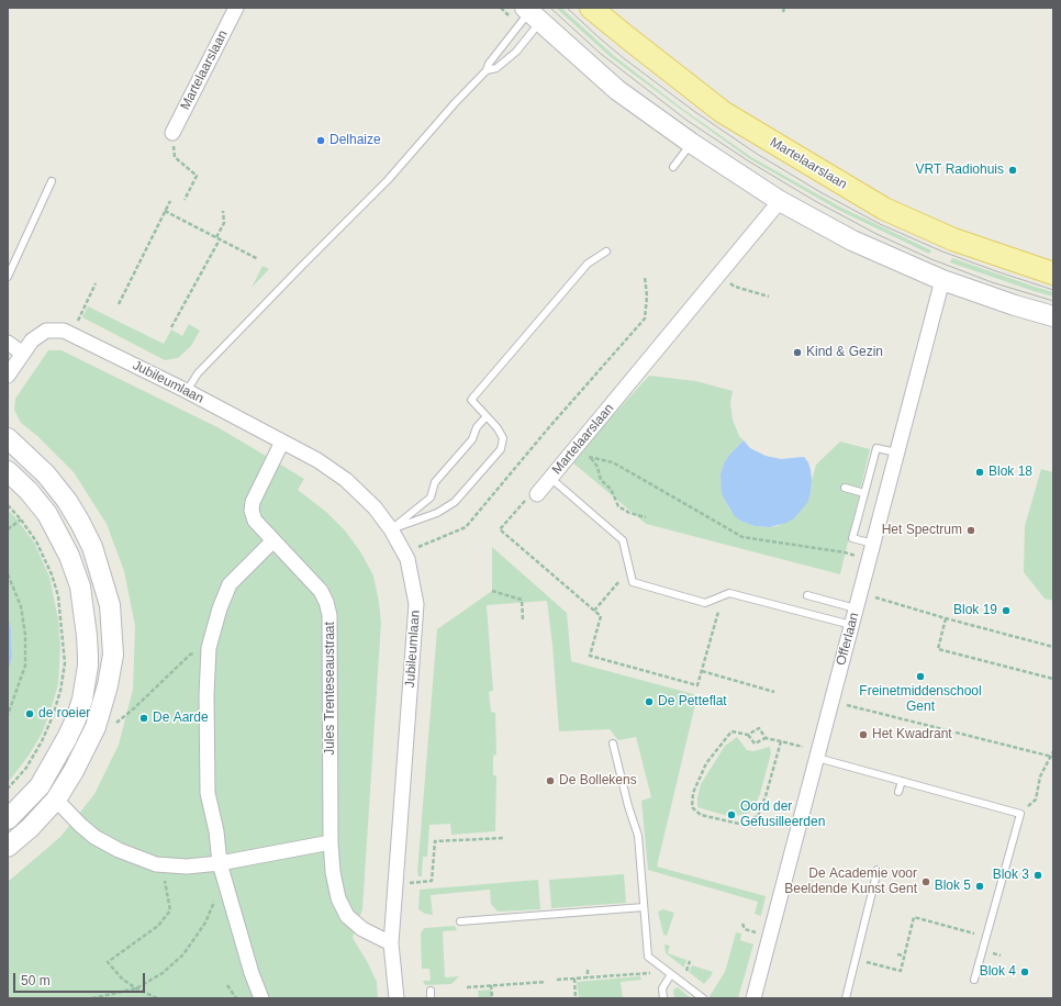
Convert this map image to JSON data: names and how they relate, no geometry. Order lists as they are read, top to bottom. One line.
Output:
{"streets":{"main road":["Martelaarslaan"],"street":["Jubileumlaan","Offerlaan","Jules Trenteseaustraat"]},"crossings":[["Jubileumlaan","Jules Trenteseaustraat"]],"places":["Delhaize","VRT Radiohuis","Kind & Gezin","Blok 18","Het Spectrum","Blok 19","Freinetmiddenschool Gent","De Petteflat","de roeier","De Aarde","Het Kwadrant","De Bollekens","Oord der Gefusilleerden","Blok 3","De Academie voor Beeldende Kunst Gent","Blok 5","Blok 4"],"scale_bar":"50 m"}
